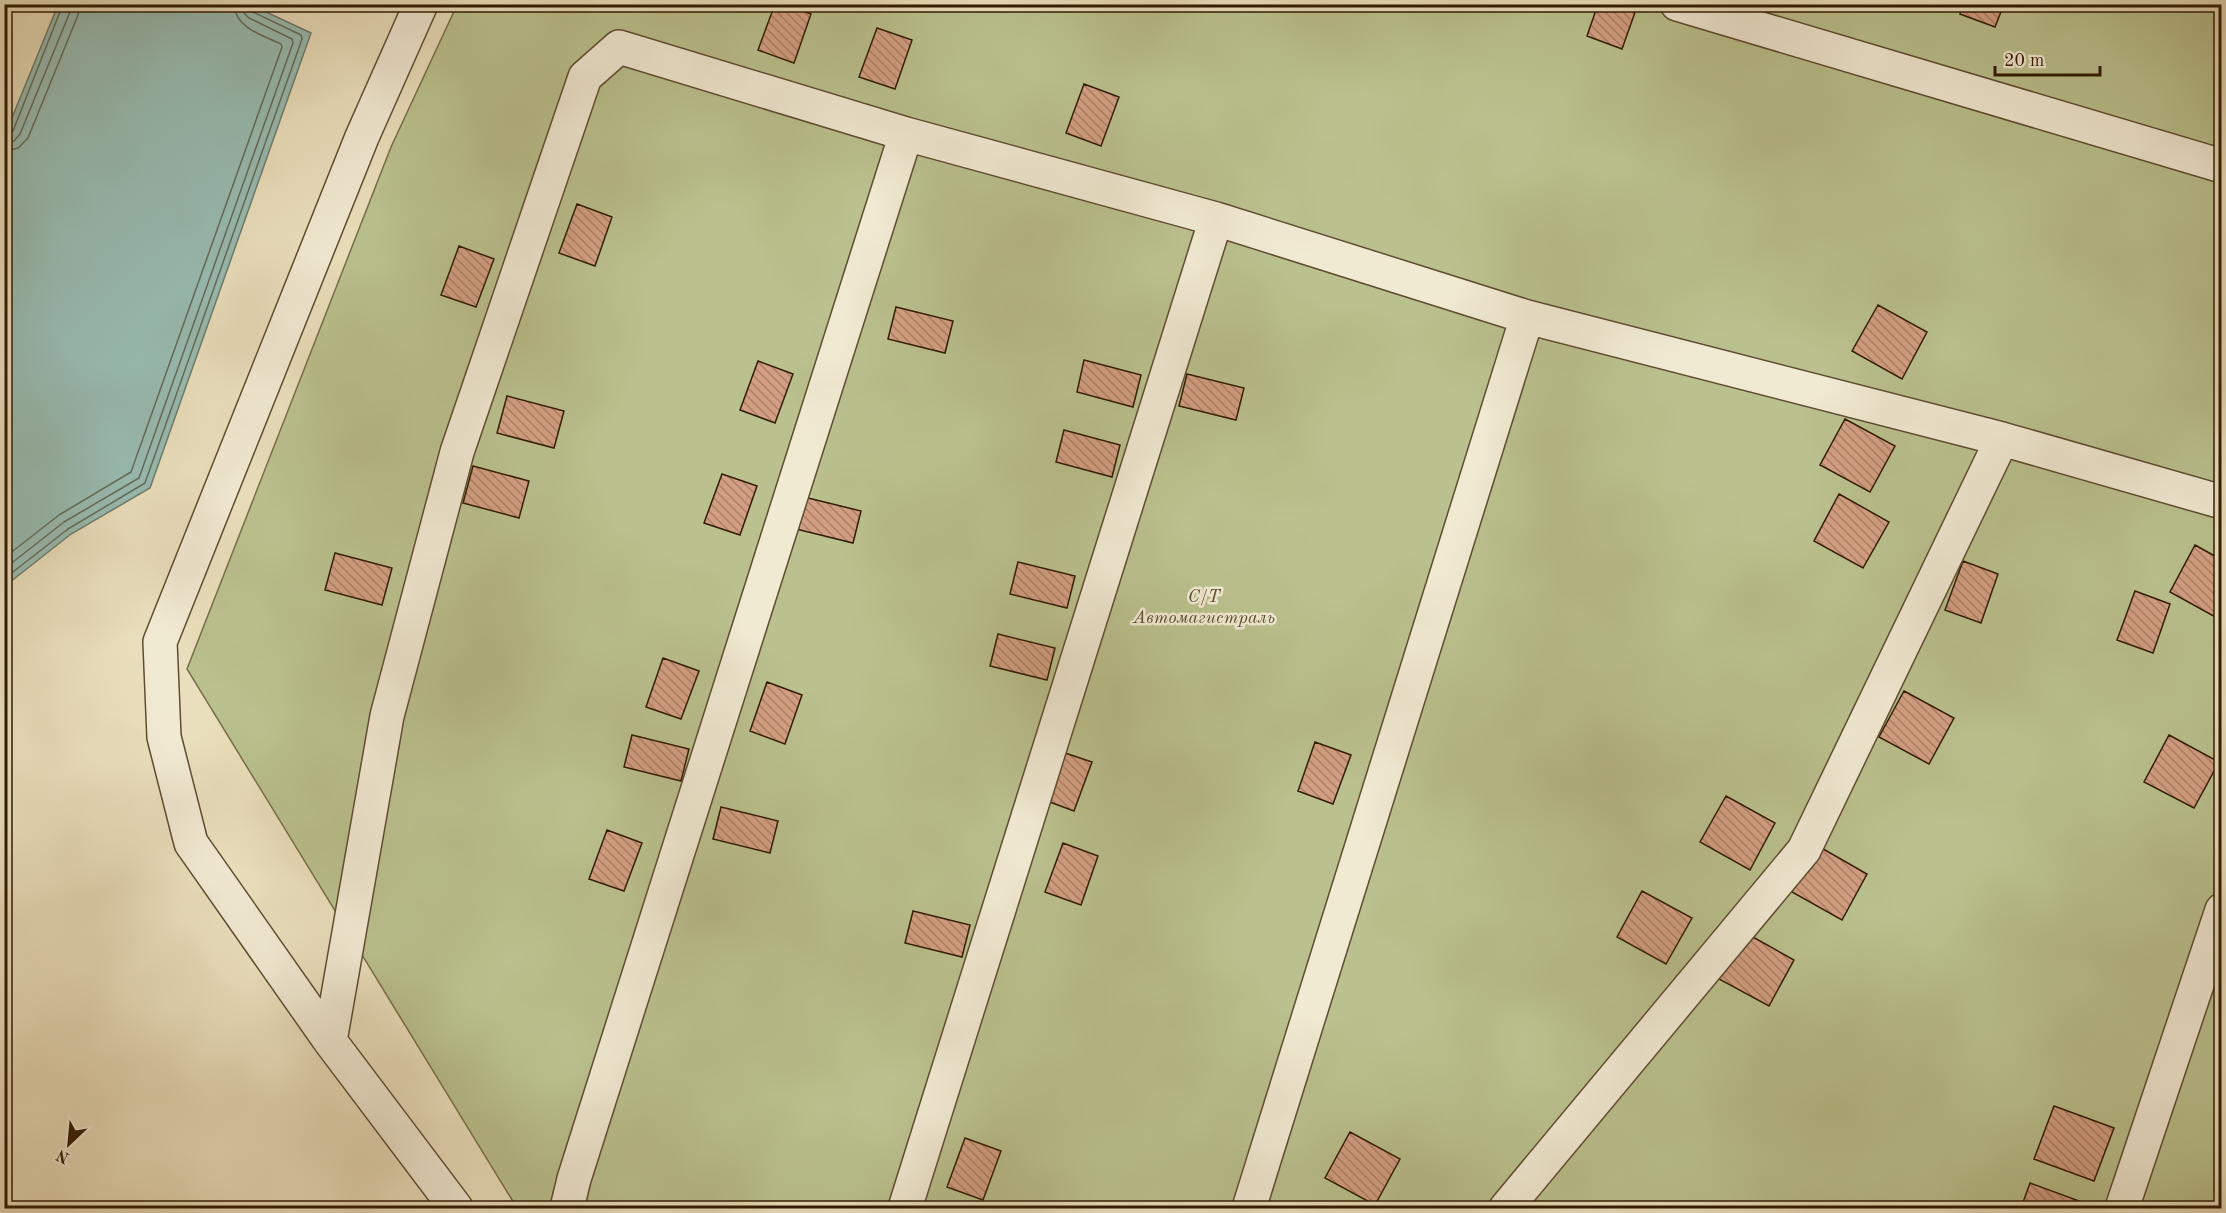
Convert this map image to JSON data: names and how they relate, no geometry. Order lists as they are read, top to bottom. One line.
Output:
{"parks":["С/Т Автомагистраль"],"scale_bar":"20 m","north":"bottom left"}
